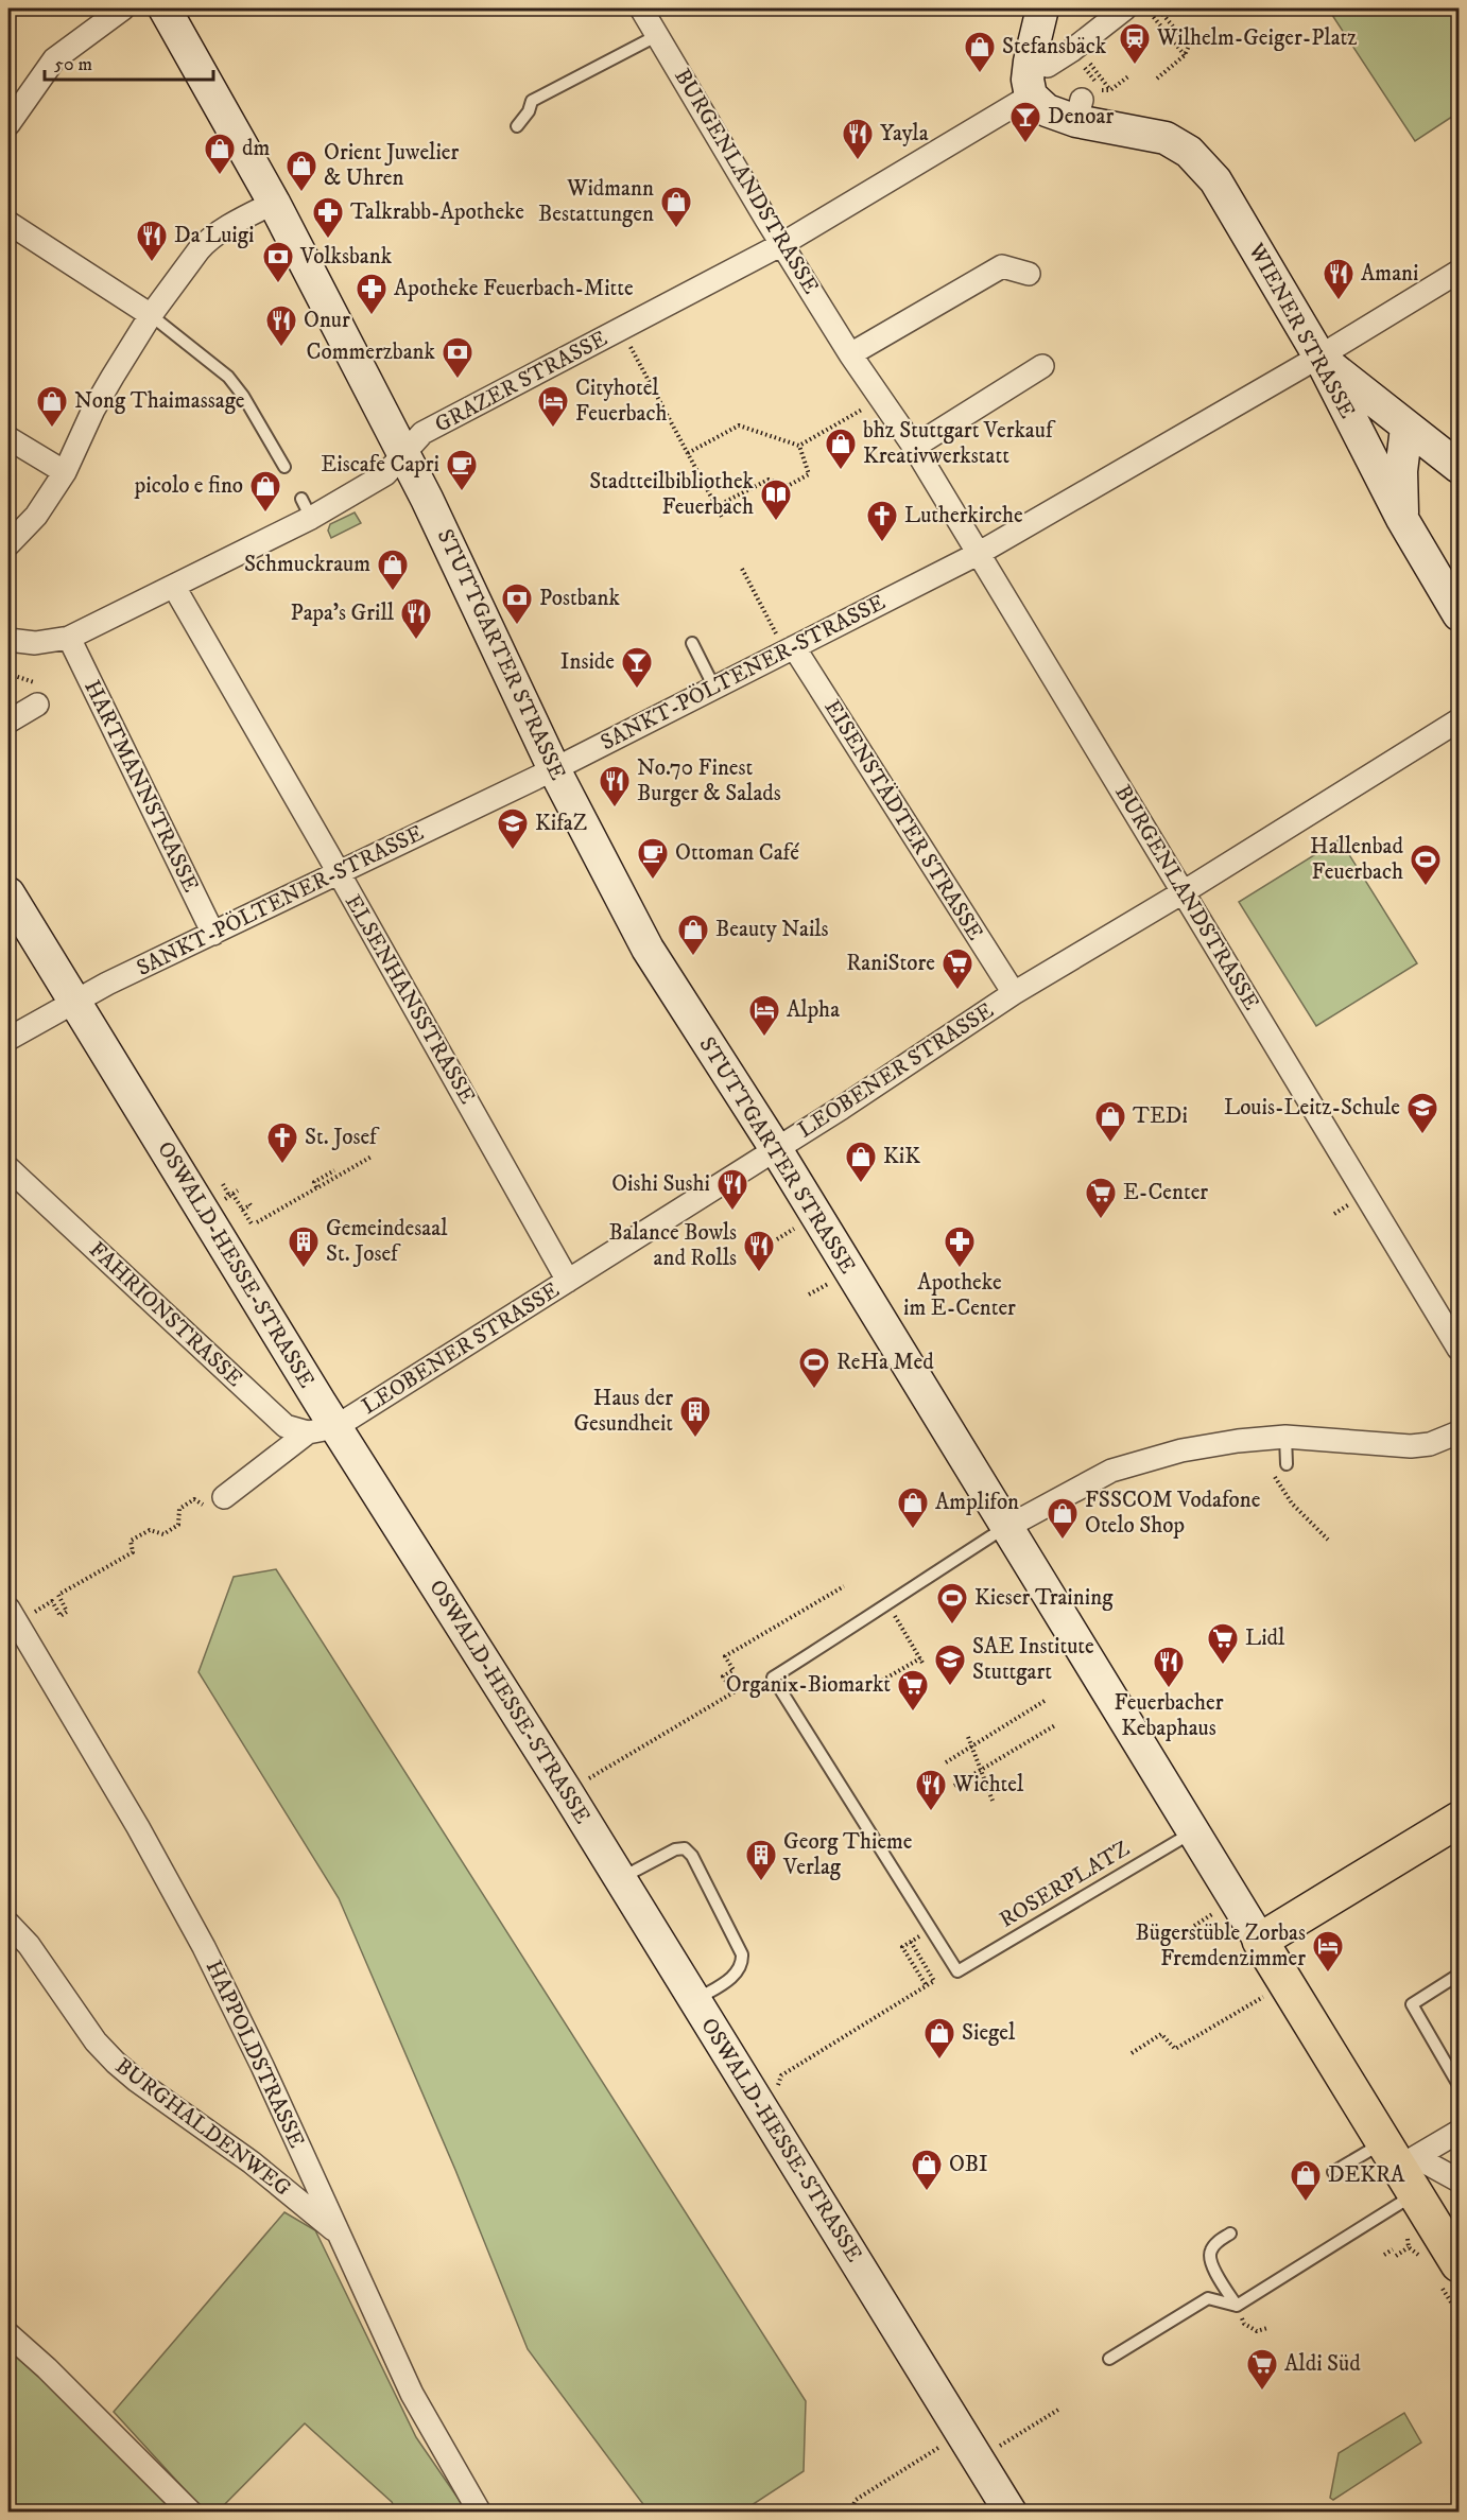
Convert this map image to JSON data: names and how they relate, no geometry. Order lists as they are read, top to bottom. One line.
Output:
{"streets":{"main road":["STUTTGARTER STRASSE"],"street":["BURGENLANDSTRASSE","WIENER STRASSE","GRAZER STRASSE","SANKT-PÖLTENER-STRASSE","HARTMANNSTRASSE","EISENSTÄDTER STRASSE","ELSENHANSSTRASSE","LEOBENER STRASSE","OSWALD-HESSE-STRASSE","FAHRIONSTRASSE","HAPPOLDSTRASSE","BURGHALDENWEG"],"lane":["ROSERPLATZ"]},"crossings":[["BURGENLANDSTRASSE","GRAZER STRASSE"],["BURGENLANDSTRASSE","SANKT-PÖLTENER-STRASSE"],["BURGENLANDSTRASSE","LEOBENER STRASSE"],["WIENER STRASSE","GRAZER STRASSE"],["WIENER STRASSE","SANKT-PÖLTENER-STRASSE"],["GRAZER STRASSE","STUTTGARTER STRASSE"],["GRAZER STRASSE","HARTMANNSTRASSE"],["GRAZER STRASSE","ELSENHANSSTRASSE"],["STUTTGARTER STRASSE","SANKT-PÖLTENER-STRASSE"],["STUTTGARTER STRASSE","LEOBENER STRASSE"],["STUTTGARTER STRASSE","ROSERPLATZ"],["SANKT-PÖLTENER-STRASSE","HARTMANNSTRASSE"],["SANKT-PÖLTENER-STRASSE","EISENSTÄDTER STRASSE"],["SANKT-PÖLTENER-STRASSE","ELSENHANSSTRASSE"],["SANKT-PÖLTENER-STRASSE","OSWALD-HESSE-STRASSE"],["EISENSTÄDTER STRASSE","LEOBENER STRASSE"],["ELSENHANSSTRASSE","LEOBENER STRASSE"],["LEOBENER STRASSE","OSWALD-HESSE-STRASSE"],["LEOBENER STRASSE","FAHRIONSTRASSE"],["OSWALD-HESSE-STRASSE","FAHRIONSTRASSE"],["HAPPOLDSTRASSE","BURGHALDENWEG"]],"places":{"station":["Wilhelm-Geiger-Platz"],"shop":["Stefansbäck","dm","Orient Juwelier & Uhren","Widmann Bestattungen","Nong Thaimassage","bhz Stuttgart Verkauf Kreativwerkstatt","picolo e fino","Schmuckraum","Beauty Nails","TEDi","KiK","Amplifon","FSSCOM Vodafone Otelo Shop","Siegel","OBI","DEKRA"],"bar":["Denoar","Inside"],"restaurant":["Yayla","Da Luigi","Amani","Onur","Papa's Grill","No.70 Finest Burger & Salads","Oishi Sushi","Balance Bowls and Rolls","Feuerbacher Kebaphaus","Wichtel"],"pharmacy":["Talkrabb-Apotheke","Apotheke Feuerbach-Mitte","Apotheke im E-Center"],"bank":["Volksbank","Commerzbank","Postbank"],"hotel":["Cityhotel Feuerbach","Alpha","Bügerstüble Zorbas Fremdenzimmer"],"cafe":["Eiscafe Capri","Ottoman Café"],"library":["Stadtteilbibliothek Feuerbach"],"church":["Lutherkirche","St. Josef"],"school or university":["KifaZ","Louis-Leitz-Schule","SAE Institute Stuttgart"],"sports":["Hallenbad Feuerbach","ReHa Med","Kieser Training"],"supermarket":["RaniStore","E-Center","Lidl","Organix-Biomarkt","Aldi Süd"],"building":["Gemeindesaal St. Josef","Haus der Gesundheit","Georg Thieme Verlag"]},"scale_bar":"50 m"}
